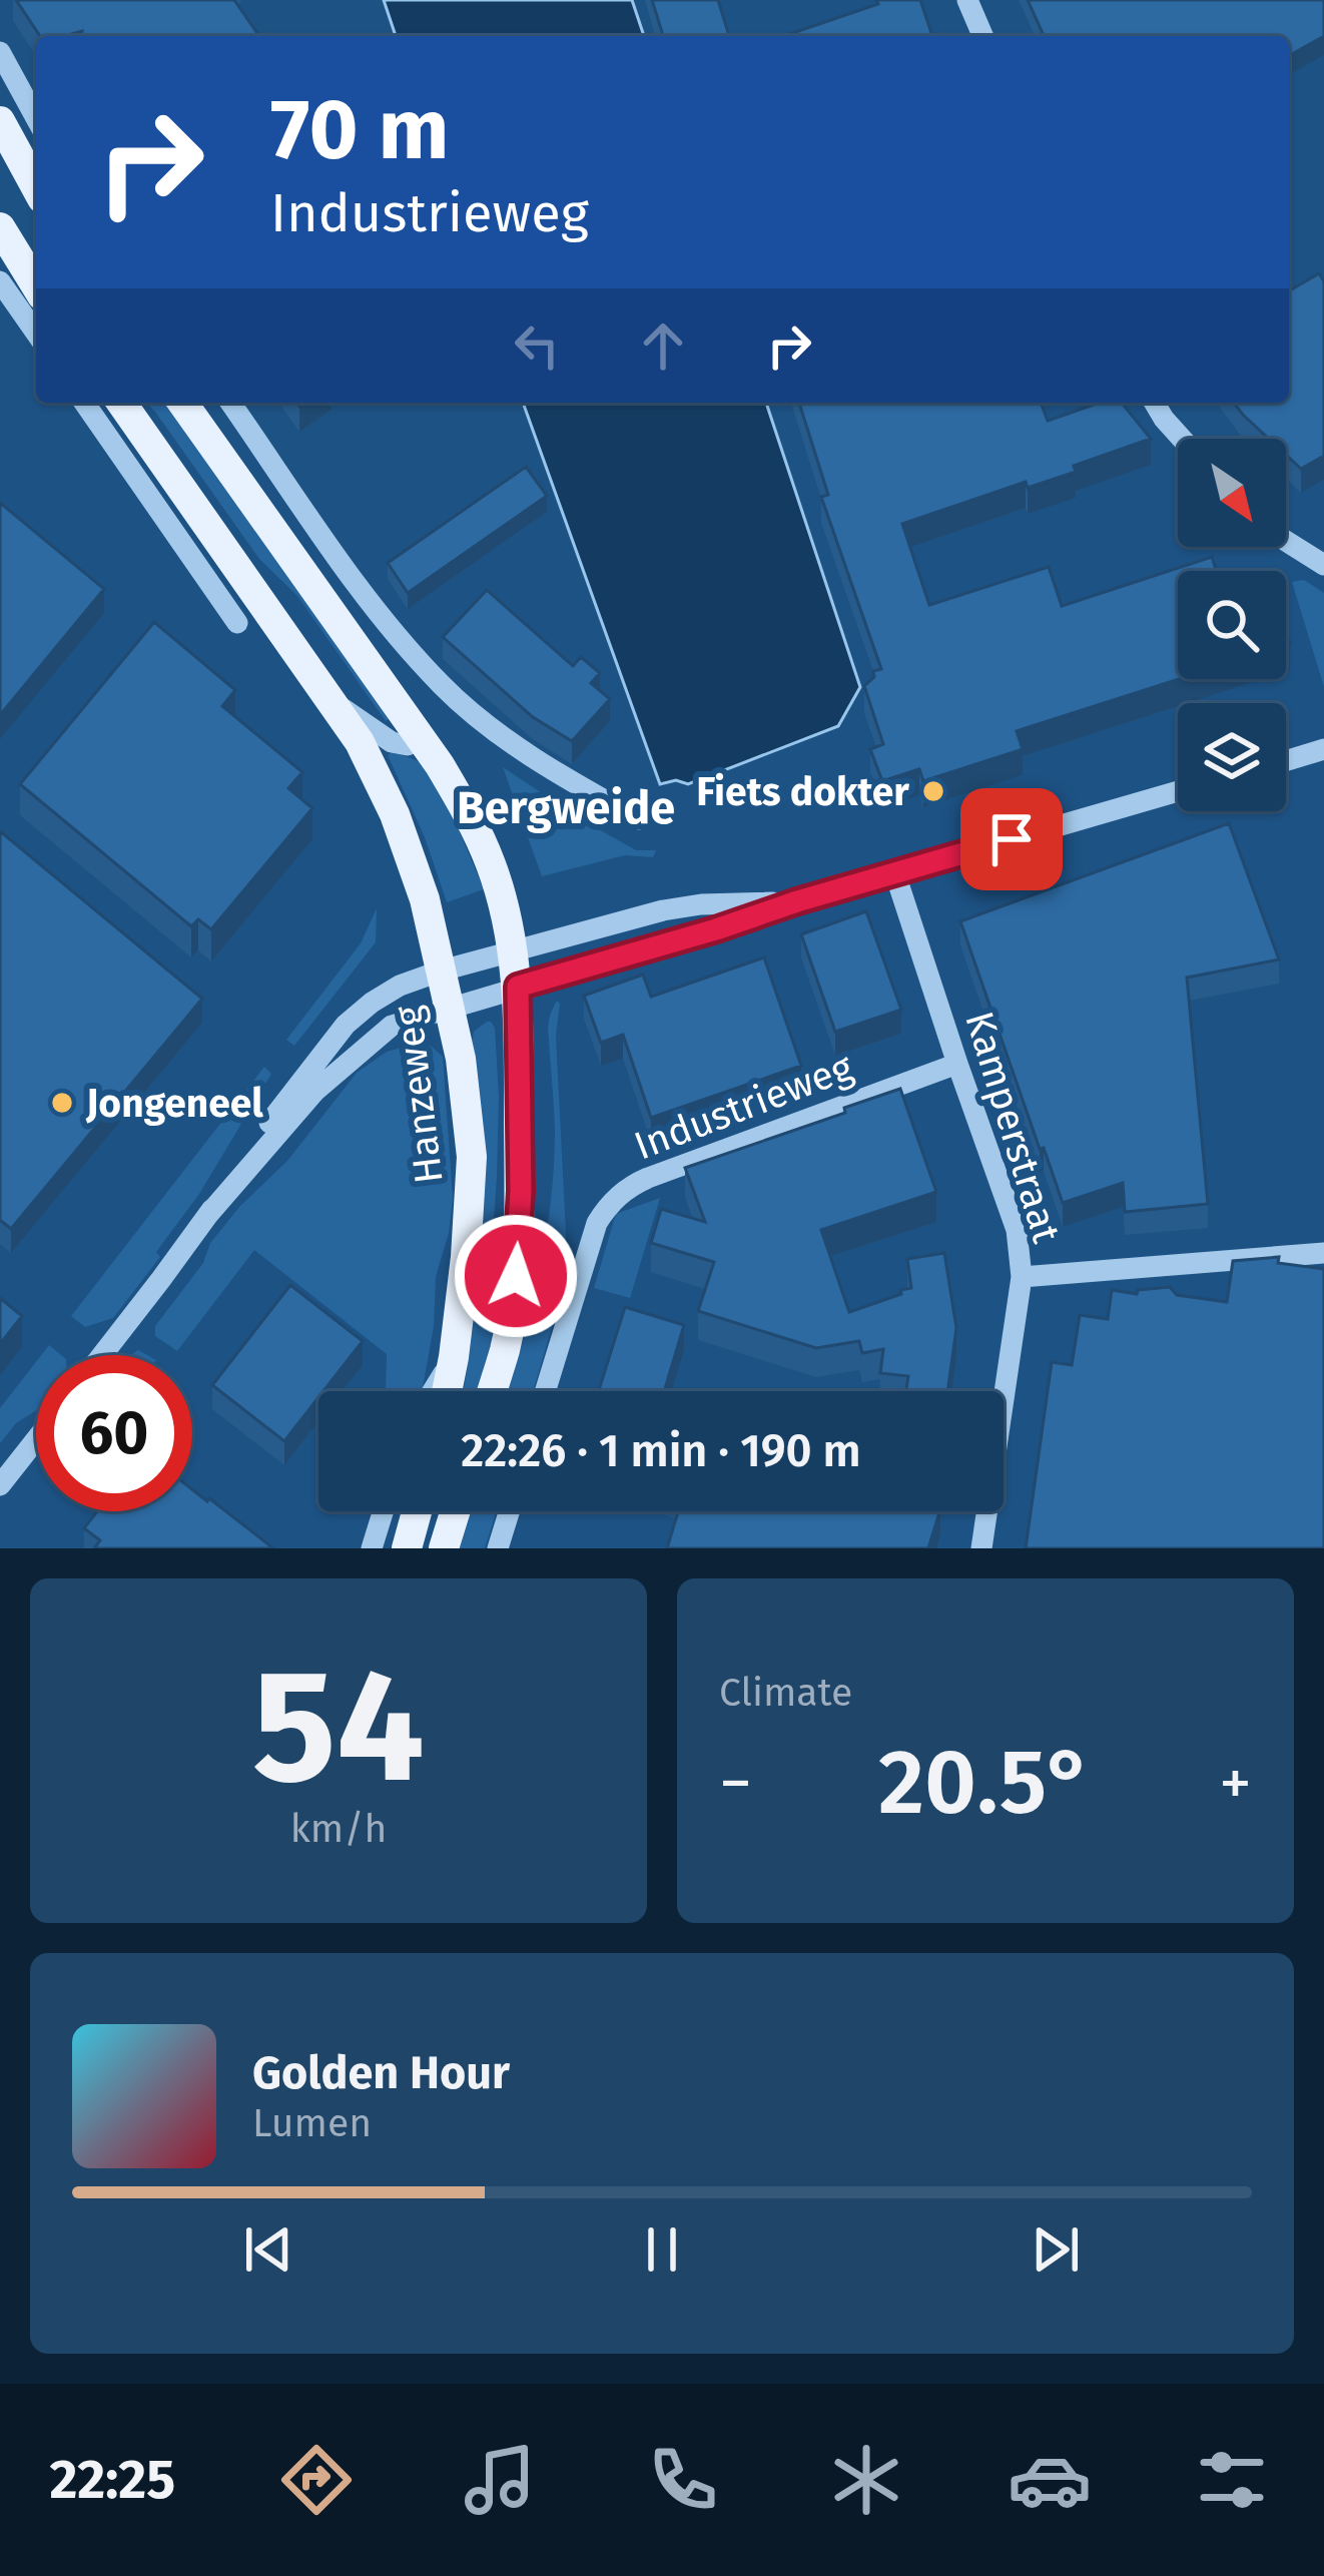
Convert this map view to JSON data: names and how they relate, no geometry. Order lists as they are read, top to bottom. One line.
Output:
{"streets":{"main road":["Hanzeweg"],"street":["Industrieweg","Kamperstraat"]},"crossings":[["Industrieweg","Kamperstraat"]],"districts":["Bergweide"],"places":["Fiets dokter","Jongeneel"],"north":"bottom right","page":{"turn":["70 m","Industrieweg"],"limit":"60","trip":"22:26 · 1 min · 190 m","tile":[["54","km/h"],"Climate"],"heat":["−","20.5°","+"],"song":["Golden Hour","Lumen"],"tabs":"22:25"}}
